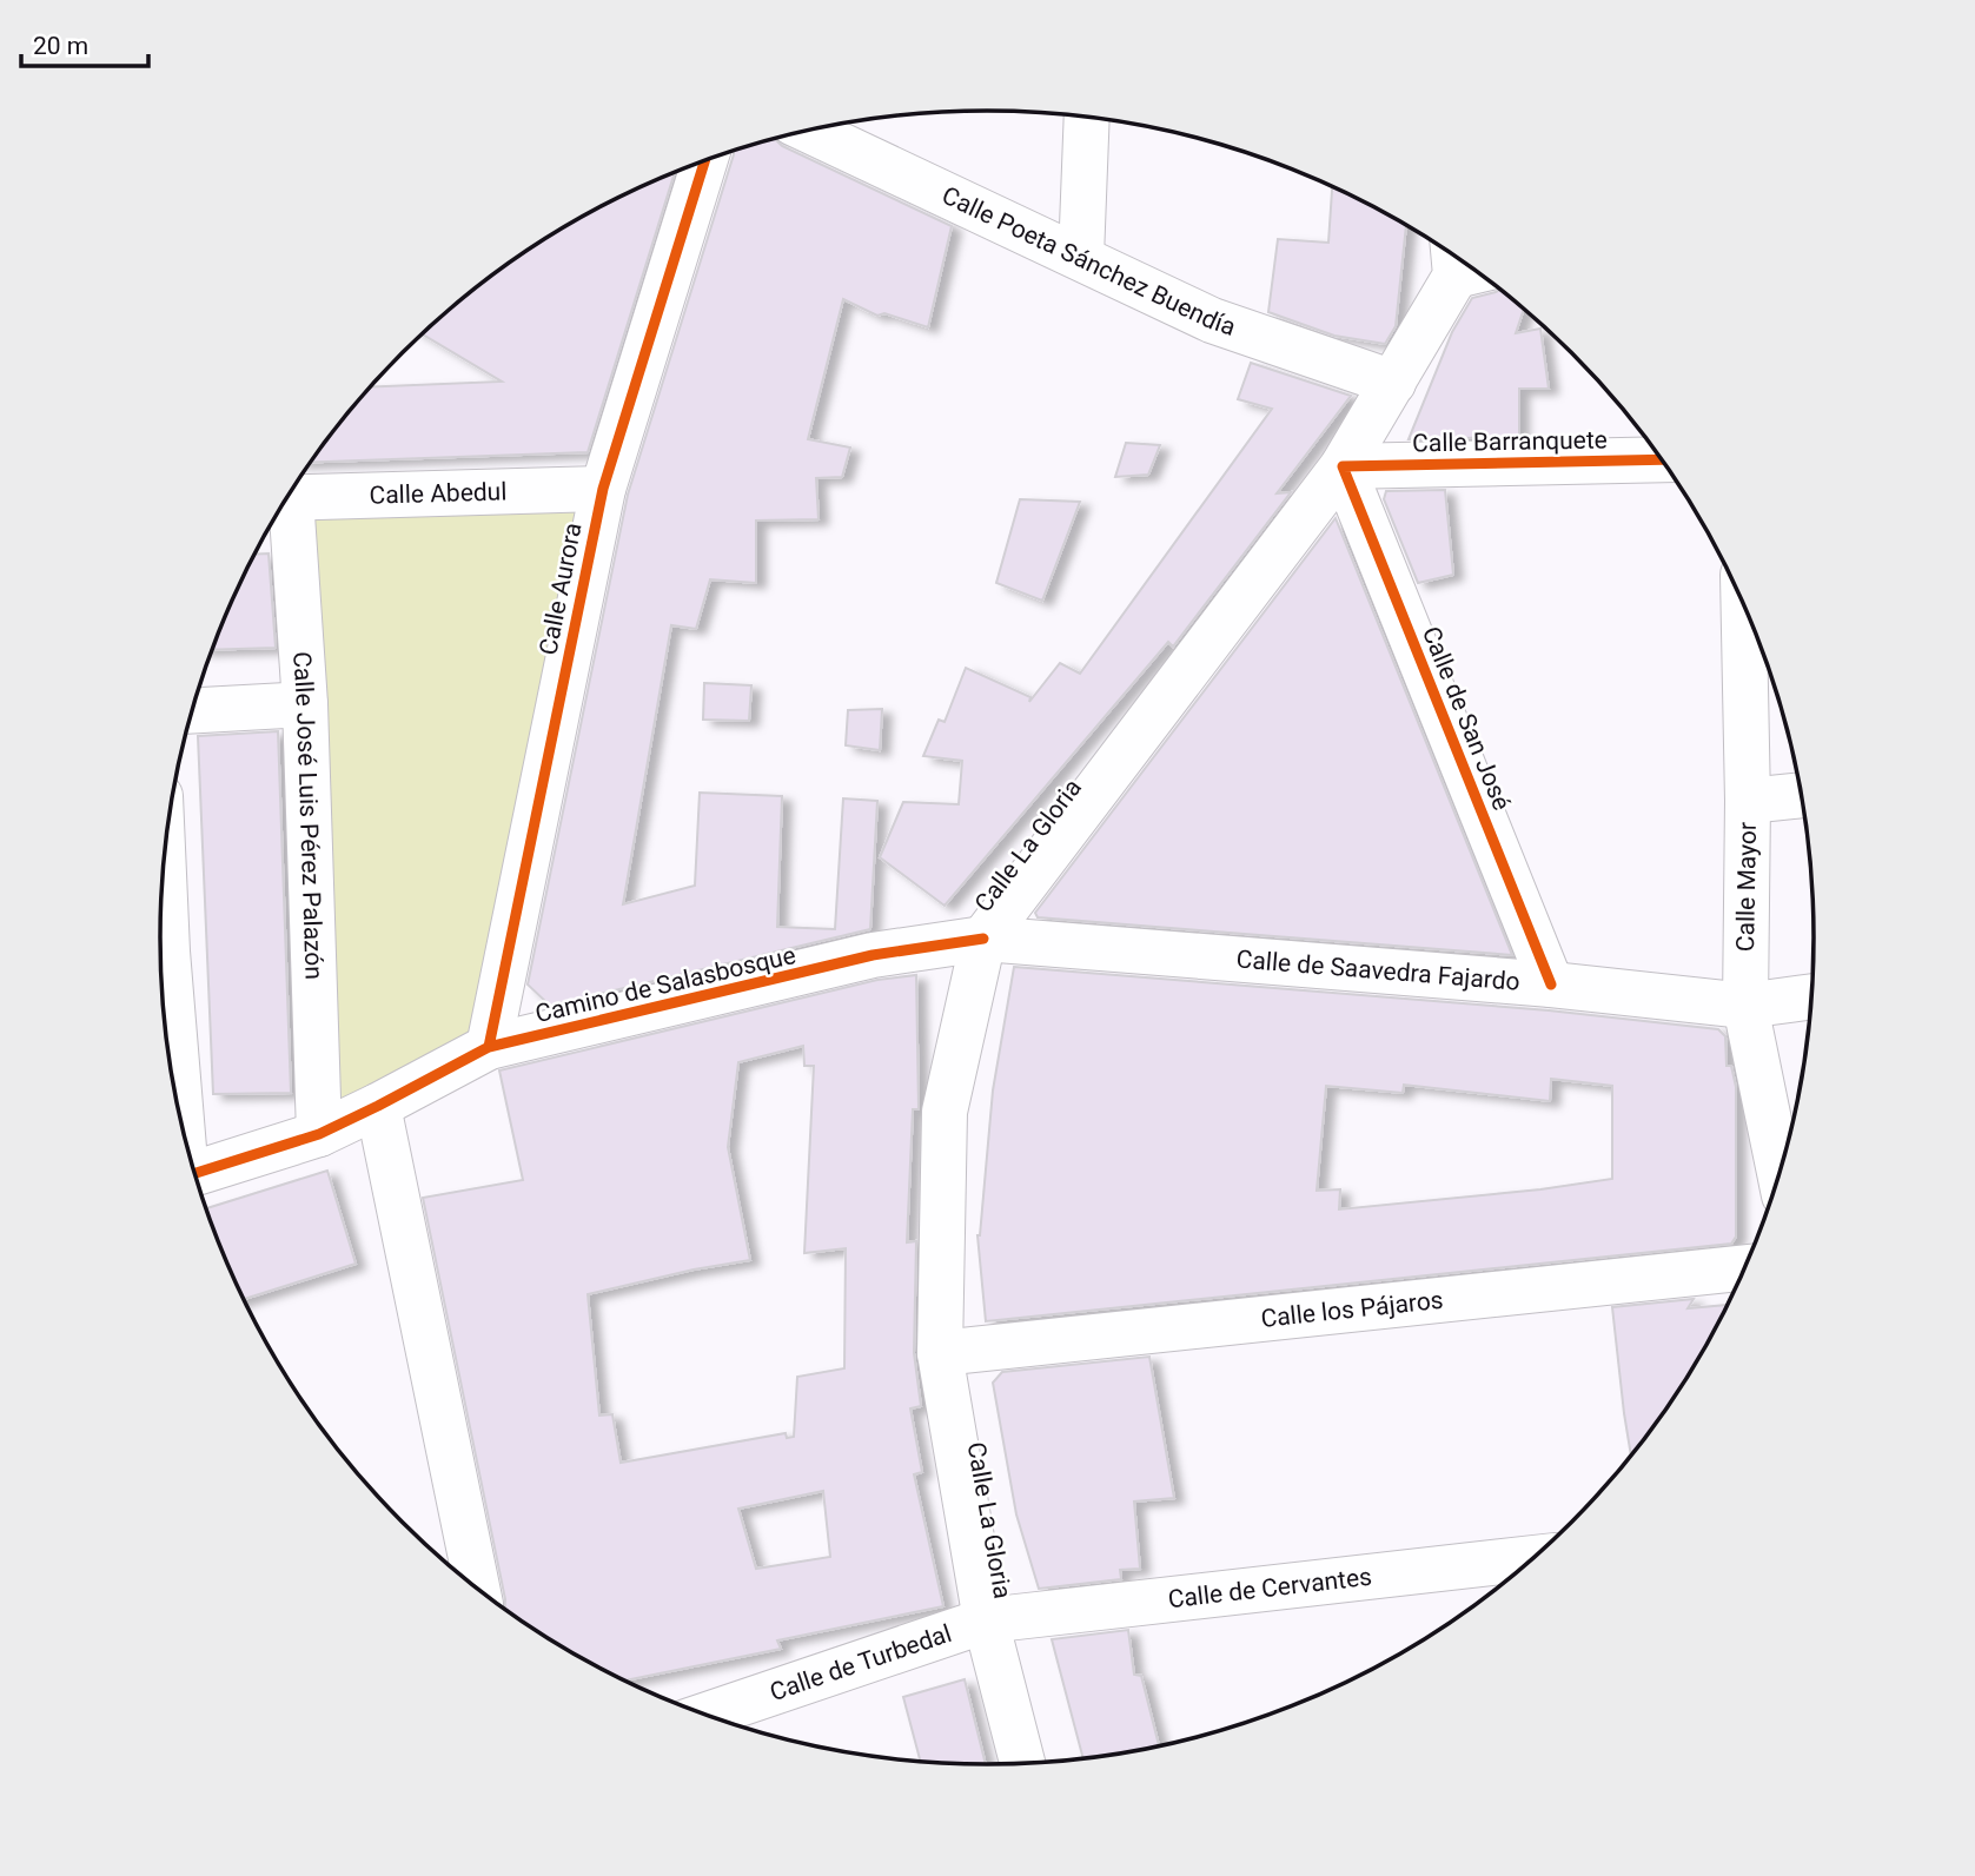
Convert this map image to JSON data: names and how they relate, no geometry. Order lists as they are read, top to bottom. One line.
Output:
{"streets":{"street":["Calle Poeta Sánchez Buendía","Calle Barranquete","Calle Abedul","Calle Aurora","Calle de San José","Calle José Luis Pérez Palazón","Calle La Gloria","Calle Mayor","Calle de Saavedra Fajardo","Camino de Salasbosque","Calle los Pájaros","Calle de Cervantes","Calle de Turbedal"]},"crossings":[["Calle Poeta Sánchez Buendía","Calle La Gloria"],["Calle Barranquete","Calle de San José"],["Calle Barranquete","Calle La Gloria"],["Calle Abedul","Calle Aurora"],["Calle Aurora","Camino de Salasbosque"],["Calle de San José","Calle La Gloria"],["Calle de San José","Calle de Saavedra Fajardo"],["Calle José Luis Pérez Palazón","Camino de Salasbosque"],["Calle La Gloria","Calle de Saavedra Fajardo"],["Calle La Gloria","Camino de Salasbosque"],["Calle La Gloria","Calle los Pájaros"],["Calle La Gloria","Calle de Cervantes"],["Calle La Gloria","Calle de Turbedal"],["Calle Mayor","Calle de Saavedra Fajardo"],["Calle de Saavedra Fajardo","Camino de Salasbosque"],["Calle de Cervantes","Calle de Turbedal"]],"scale_bar":"20 m"}
